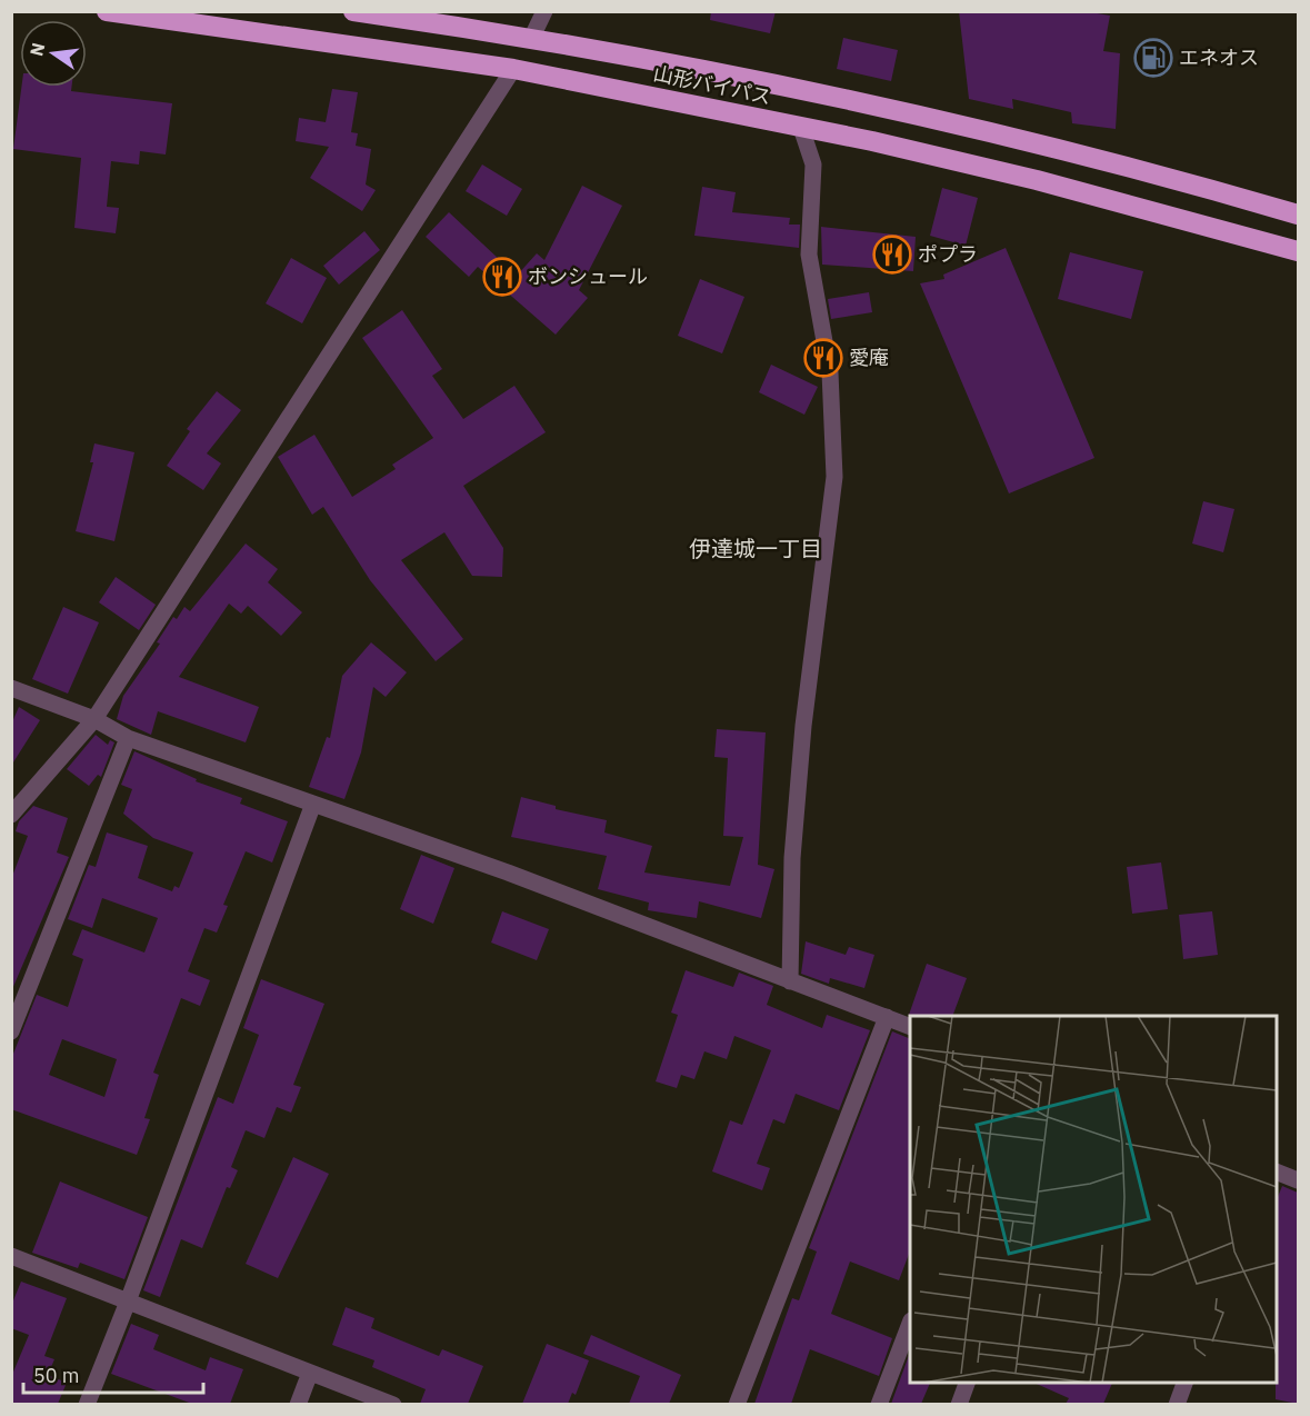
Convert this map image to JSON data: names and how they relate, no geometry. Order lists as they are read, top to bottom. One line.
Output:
{"streets":{"highway":["山形バイパス"]},"districts":["伊達城一丁目"],"places":{"fuel station":["エネオス"],"restaurant":["ポプラ","ボンシュール","愛庵"]},"scale_bar":"50 m","north":"left"}
